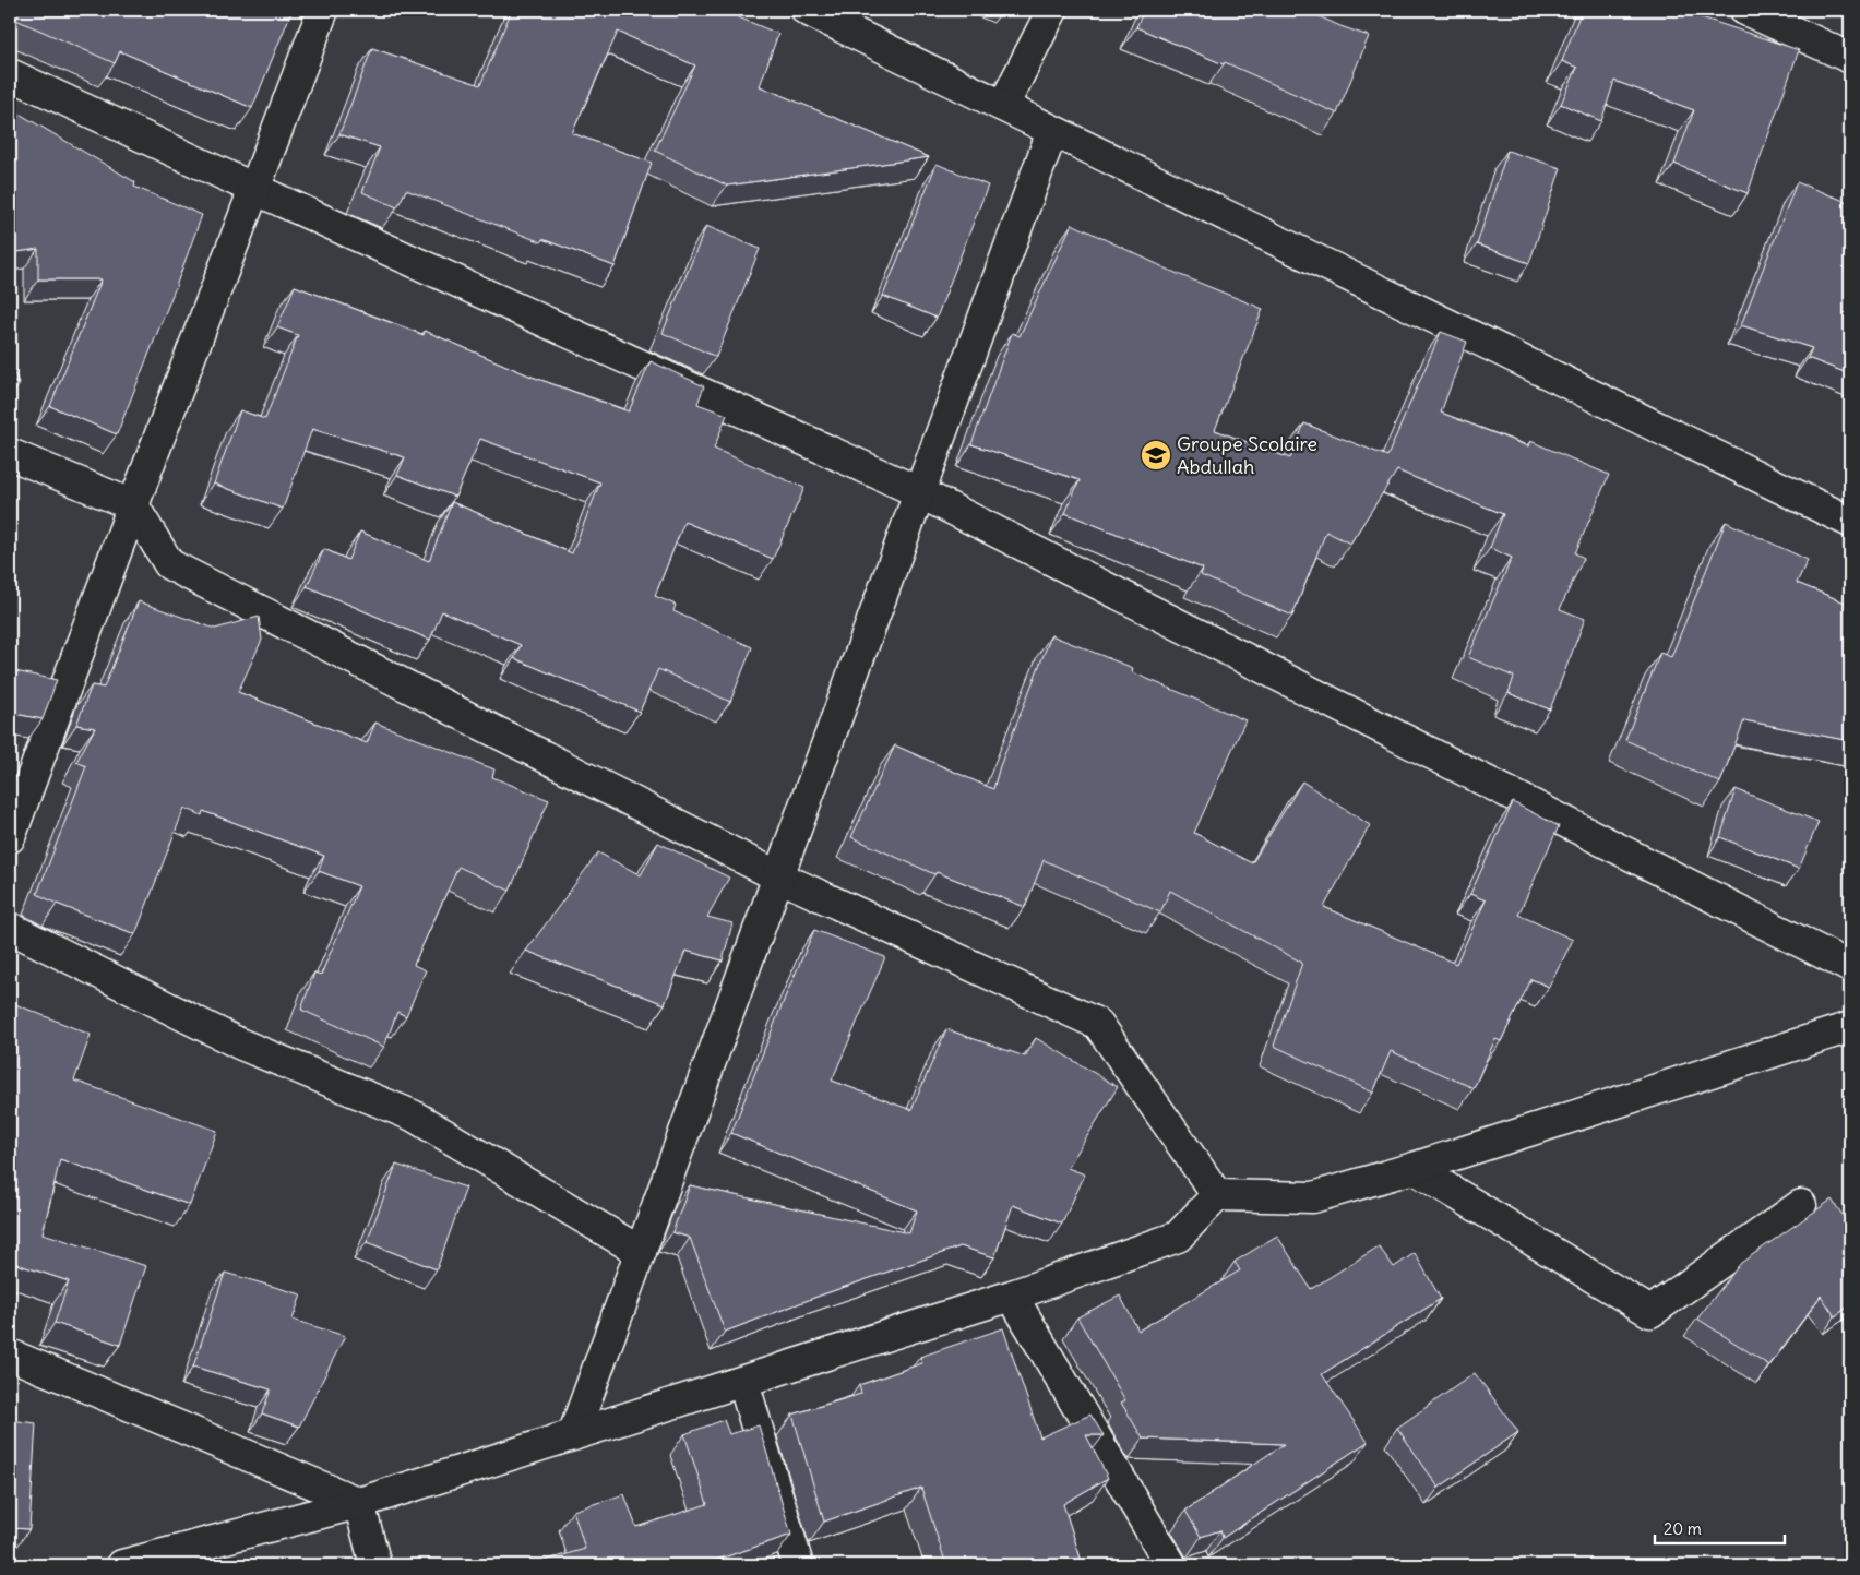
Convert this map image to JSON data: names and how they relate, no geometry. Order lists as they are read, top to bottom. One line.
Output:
{"places":{"school or university":["Groupe Scolaire Abdullah"]},"scale_bar":"20 m"}
